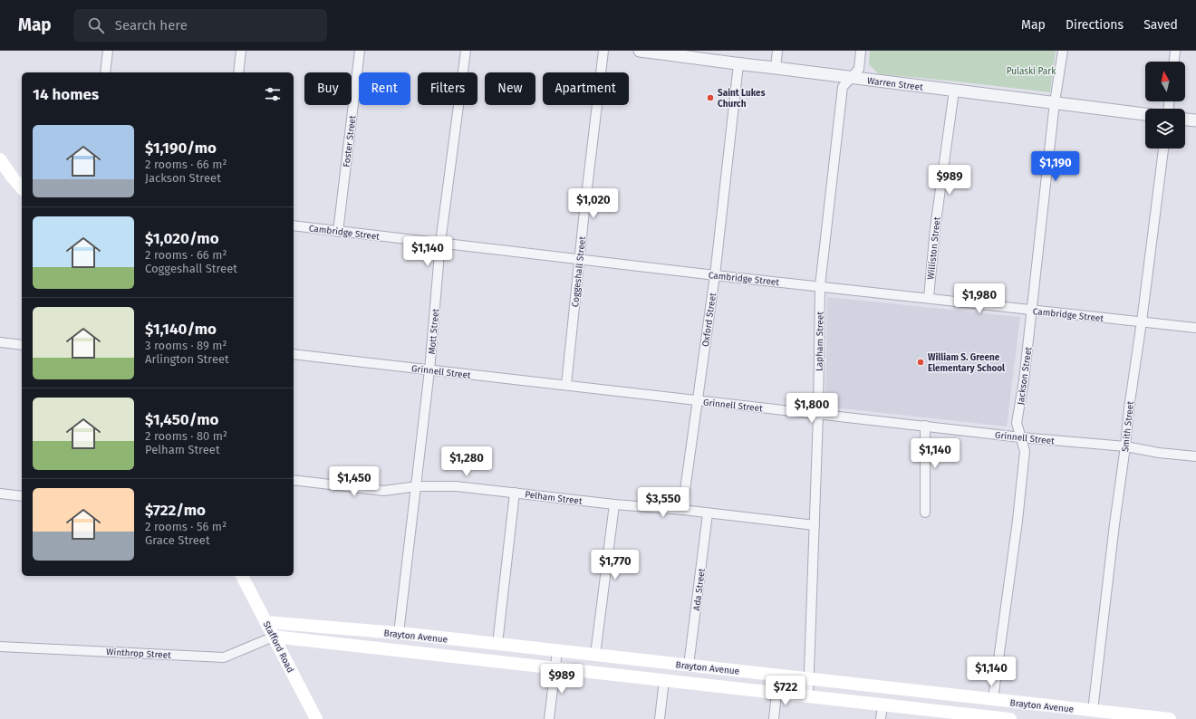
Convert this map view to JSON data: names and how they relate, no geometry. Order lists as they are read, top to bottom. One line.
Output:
{"streets":{"main road":["Brayton Avenue","Stafford Road"],"street":["Warren Street","Foster Street","Cambridge Street","Williston Street","Coggeshall Street","Oxford Street","Mott Street","Lapham Street","Grinnell Street","Jackson Street","Smith Street","Pelham Street","Ada Street","Winthrop Street"]},"crossings":[["Warren Street","Williston Street"],["Warren Street","Oxford Street"],["Warren Street","Lapham Street"],["Warren Street","Jackson Street"],["Foster Street","Cambridge Street"],["Cambridge Street","Williston Street"],["Cambridge Street","Coggeshall Street"],["Cambridge Street","Oxford Street"],["Cambridge Street","Mott Street"],["Cambridge Street","Lapham Street"],["Cambridge Street","Jackson Street"],["Cambridge Street","Smith Street"],["Coggeshall Street","Grinnell Street"],["Oxford Street","Grinnell Street"],["Oxford Street","Pelham Street"],["Mott Street","Grinnell Street"],["Mott Street","Pelham Street"],["Mott Street","Brayton Avenue"],["Lapham Street","Grinnell Street"],["Lapham Street","Pelham Street"],["Lapham Street","Brayton Avenue"],["Grinnell Street","Jackson Street"],["Grinnell Street","Smith Street"],["Jackson Street","Brayton Avenue"],["Smith Street","Brayton Avenue"],["Pelham Street","Ada Street"],["Ada Street","Brayton Avenue"],["Brayton Avenue","Stafford Road"],["Brayton Avenue","Winthrop Street"],["Stafford Road","Winthrop Street"]],"parks":["Pulaski Park"],"places":["Saint Lukes Church","William S. Greene Elementary School"],"north":"top","page":{"header":"Map","search":"Search here","nav":["Map","Directions","Saved"],"chip":["Buy","Rent","Filters","New","Apartment"],"heading":"14 homes","list":[{"name":"$1,190/mo","note":"2 rooms · 66 m² · Jackson Street"},{"name":"$1,020/mo","note":"2 rooms · 66 m² · Coggeshall Street"},{"name":"$1,140/mo","note":"3 rooms · 89 m² · Arlington Street"},{"name":"$1,450/mo","note":"2 rooms · 80 m² · Pelham Street"},{"name":"$722/mo","note":"2 rooms · 56 m² · Grace Street"}],"price":["$1,190","$989","$1,020","$1,140","$1,980","$1,800","$1,140","$1,280","$1,450","$3,550","$1,770","$1,140","$989","$722"]}}
